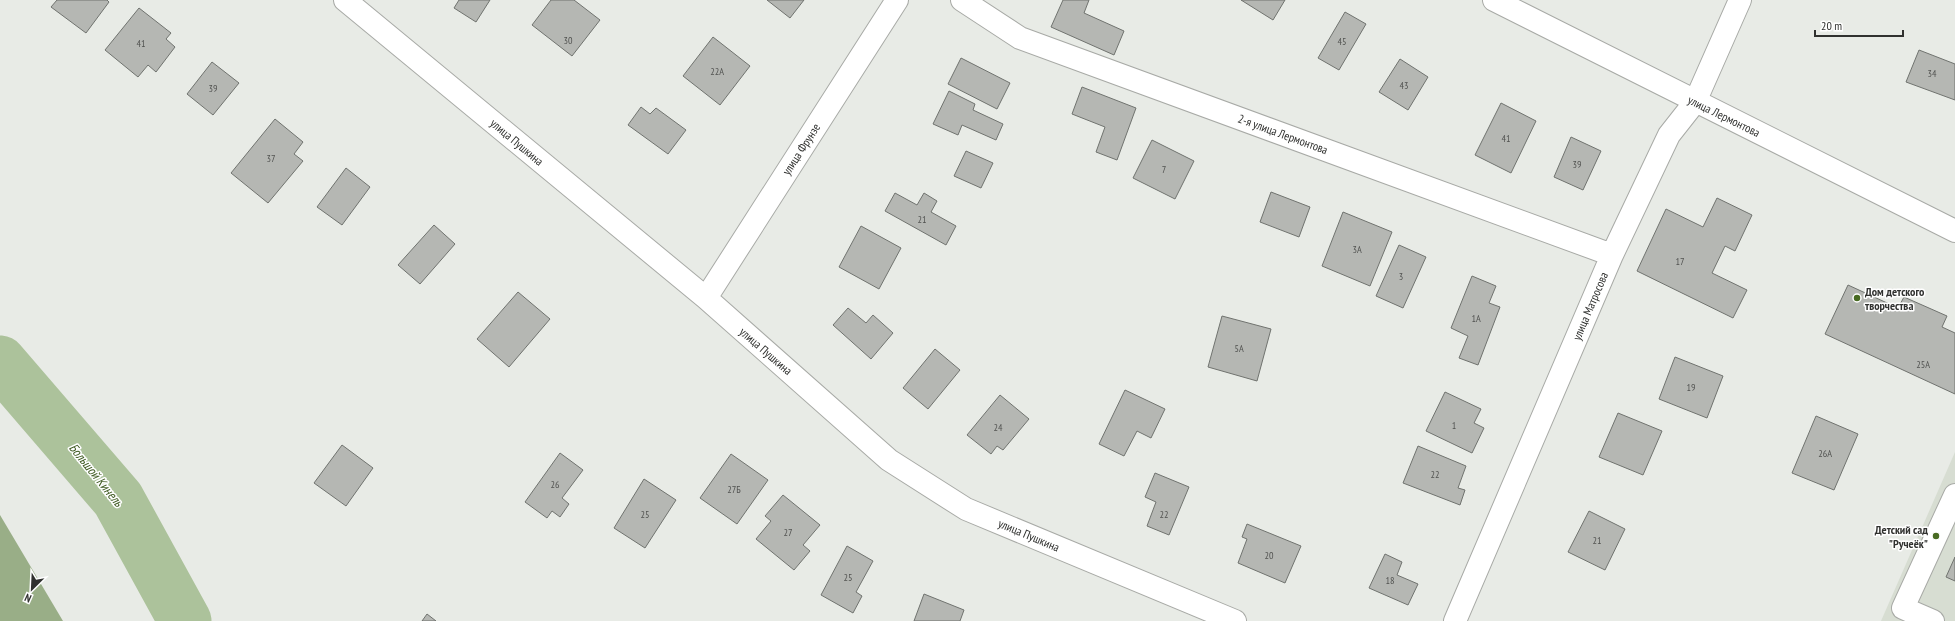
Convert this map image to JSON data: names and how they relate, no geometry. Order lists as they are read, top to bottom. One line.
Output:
{"streets":{"street":["улица Лермонтова","2-я улица Лермонтова","улица Пушкина","улица Фрунзе","улица Матросова"]},"crossings":[["улица Лермонтова","улица Матросова"],["2-я улица Лермонтова","улица Матросова"],["улица Пушкина","улица Фрунзе"]],"water":["Большой Кинель"],"places":["Дом детского творчества","Детский сад \"Ручеёк\""],"house_numbers":["30","45","41","22А","34","43","39","41","37","39","7","21","3А","17","3","1А","5А","25А","19","1","24","26А","22","26","27Б","25","22","27","21","20","25","18"],"scale_bar":"20 m","north":"bottom left"}
